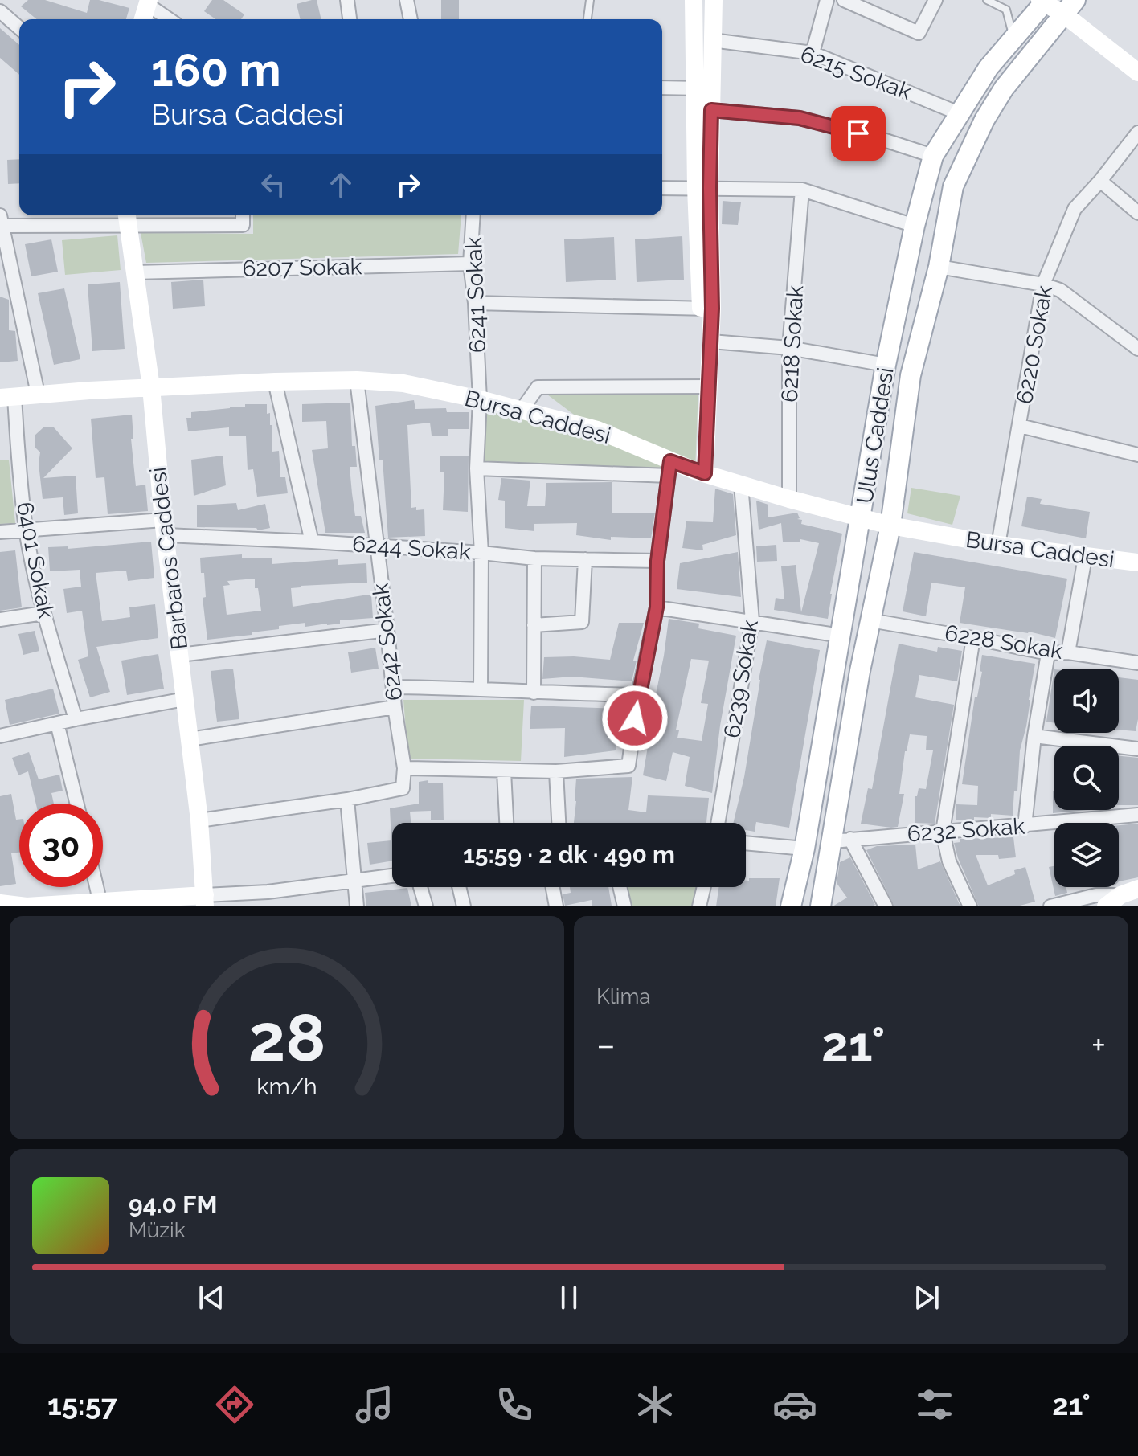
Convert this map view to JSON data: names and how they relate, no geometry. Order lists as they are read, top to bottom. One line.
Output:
{"streets":{"main road":["Ulus Caddesi"],"street":["6215 Sokak","6207 Sokak","6241 Sokak","6218 Sokak","6220 Sokak","Bursa Caddesi","6244 Sokak","Barbaros Caddesi","6401 Sokak","6242 Sokak","6228 Sokak","6239 Sokak","6232 Sokak"]},"crossings":[["6215 Sokak","Ulus Caddesi"],["6207 Sokak","6241 Sokak"],["6207 Sokak","Barbaros Caddesi"],["6241 Sokak","Bursa Caddesi"],["6241 Sokak","6244 Sokak"],["6218 Sokak","Bursa Caddesi"],["6220 Sokak","Bursa Caddesi"],["Bursa Caddesi","Ulus Caddesi"],["Bursa Caddesi","Barbaros Caddesi"],["Bursa Caddesi","6401 Sokak"],["Bursa Caddesi","6242 Sokak"],["Bursa Caddesi","6239 Sokak"],["Ulus Caddesi","6228 Sokak"],["Ulus Caddesi","6232 Sokak"],["6244 Sokak","Barbaros Caddesi"],["6244 Sokak","6401 Sokak"],["6244 Sokak","6242 Sokak"]],"page":{"turn":["160 m","Bursa Caddesi"],"limit":"30","trip":"15:59 · 2 dk · 490 m","tile":"Klima","heat":["−","21°","+"],"song":["94.0 FM","Müzik"],"tabs":["15:57","21°"],"gauge":["28","km/h"]}}
